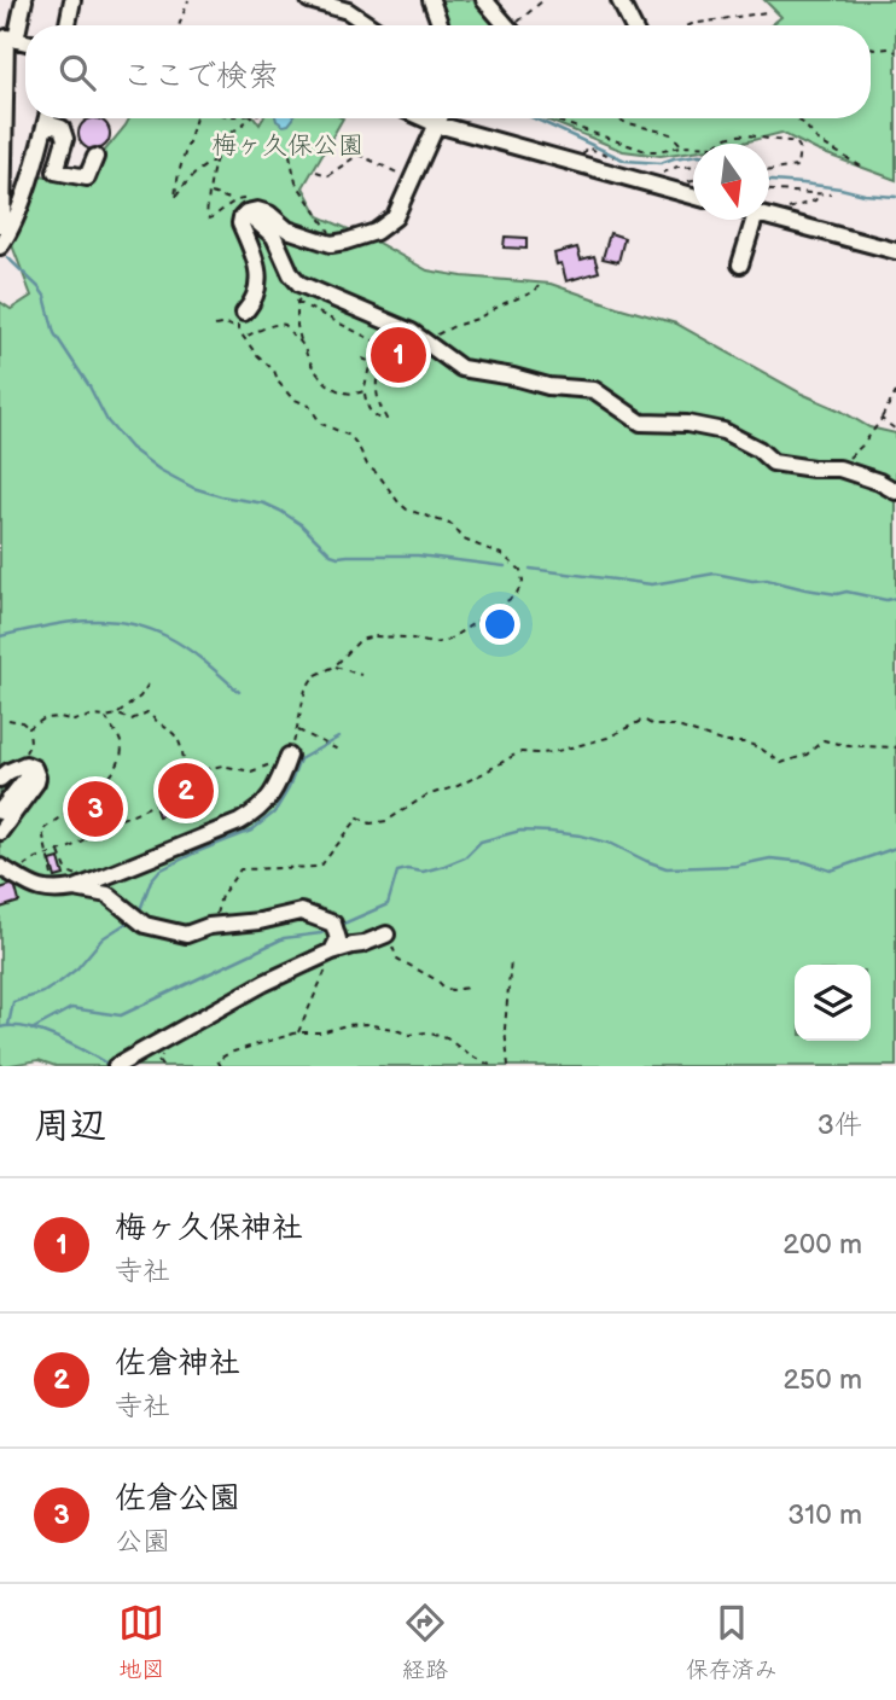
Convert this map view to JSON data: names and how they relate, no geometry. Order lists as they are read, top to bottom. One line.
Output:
{"parks":["梅ヶ久保公園"],"north":"bottom","page":{"search":"ここで検索","pins":["1","2","3"],"heading":["周辺","3件"],"list":[{"mark":"1","name":"梅ヶ久保神社","note":"寺社","value":"200 m"},{"mark":"2","name":"佐倉神社","note":"寺社","value":"250 m"},{"mark":"3","name":"佐倉公園","note":"公園","value":"310 m"}],"nav":["地図","経路","保存済み"]}}
